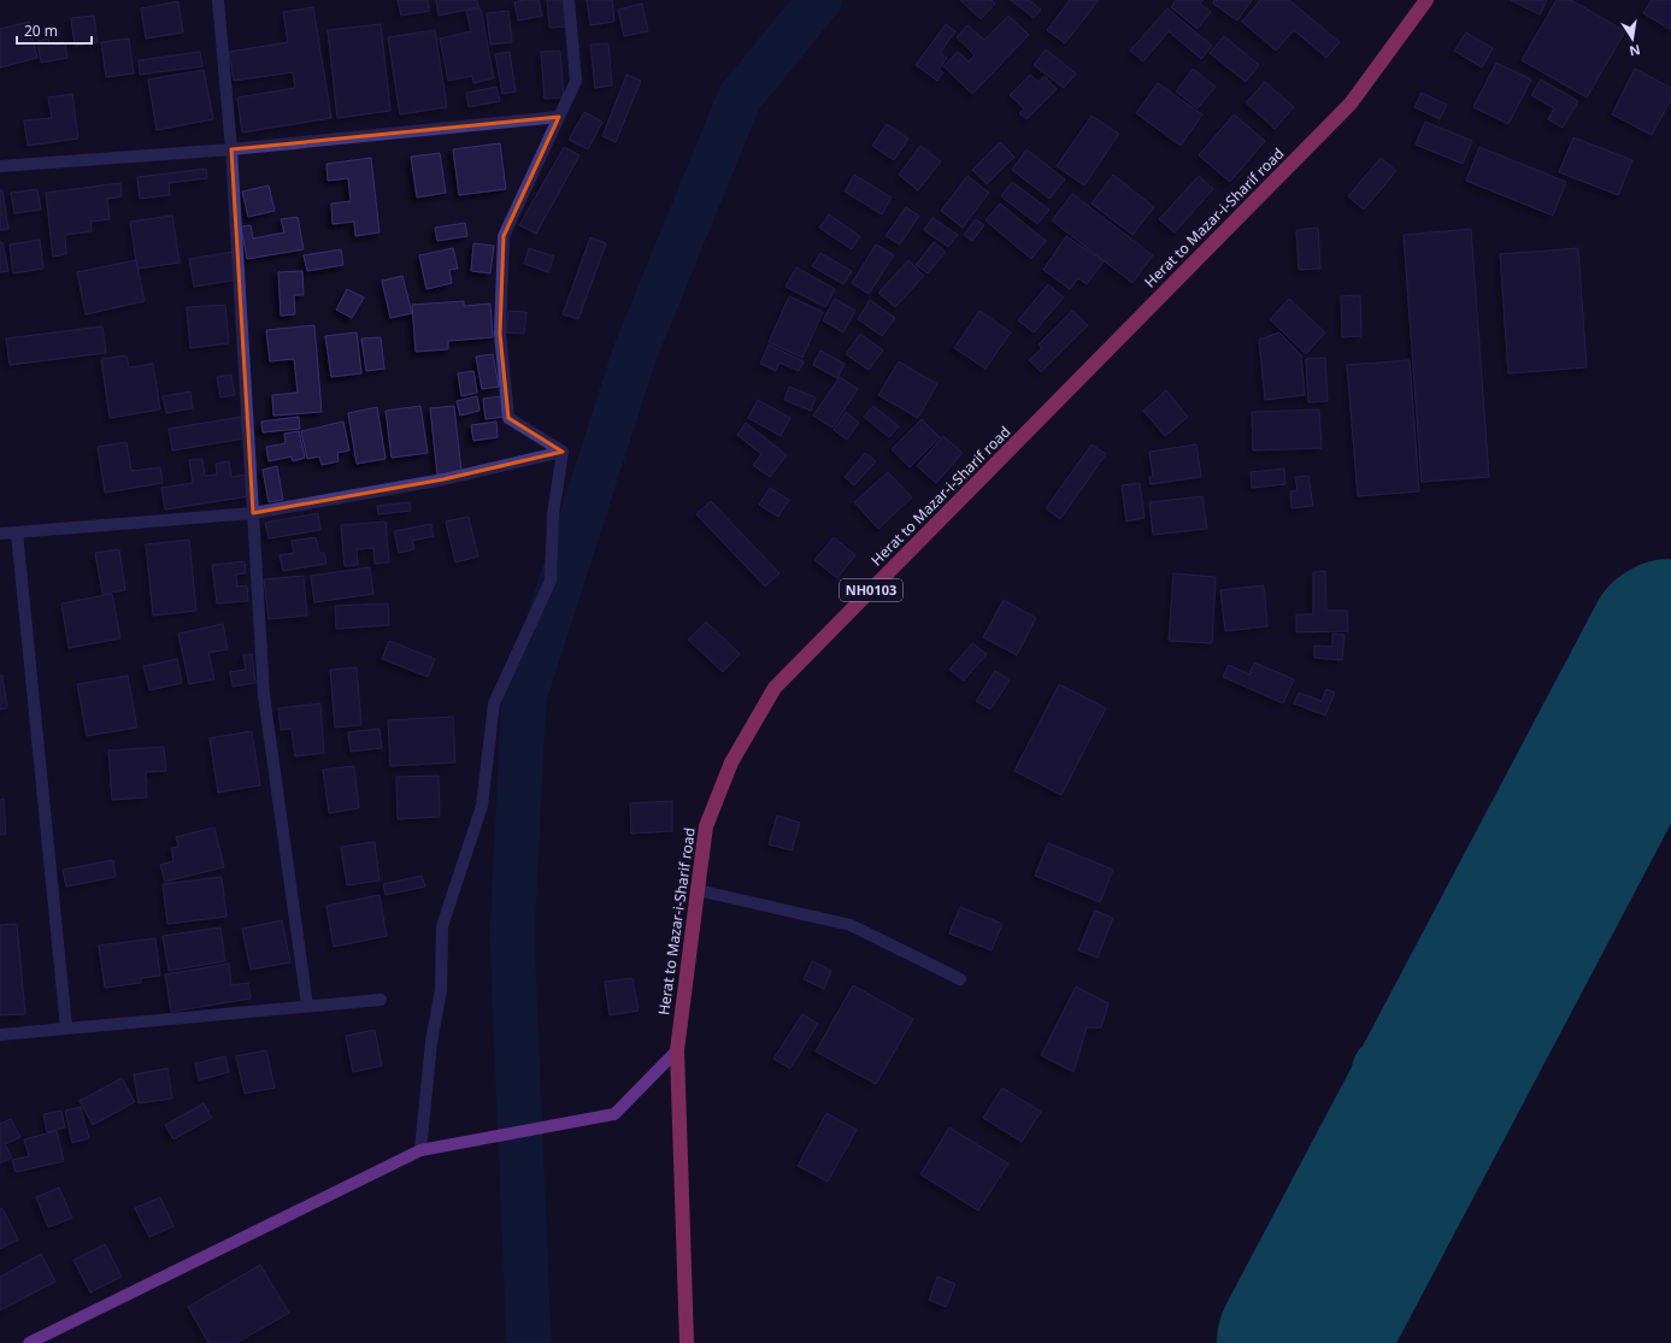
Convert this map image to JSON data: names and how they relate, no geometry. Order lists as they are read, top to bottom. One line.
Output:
{"streets":{"highway":["Herat to Mazar-i-Sharif road","NH0103"]},"scale_bar":"20 m","north":"bottom"}
